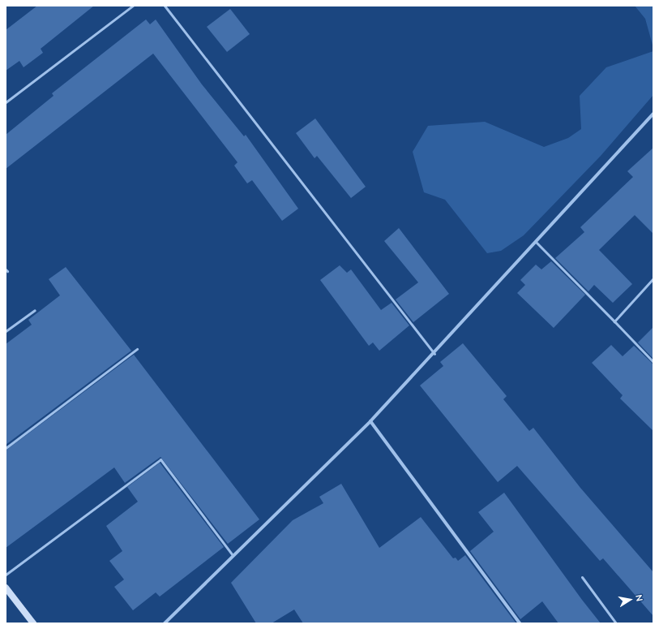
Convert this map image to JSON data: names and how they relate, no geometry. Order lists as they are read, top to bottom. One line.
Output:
{"north":"right"}
